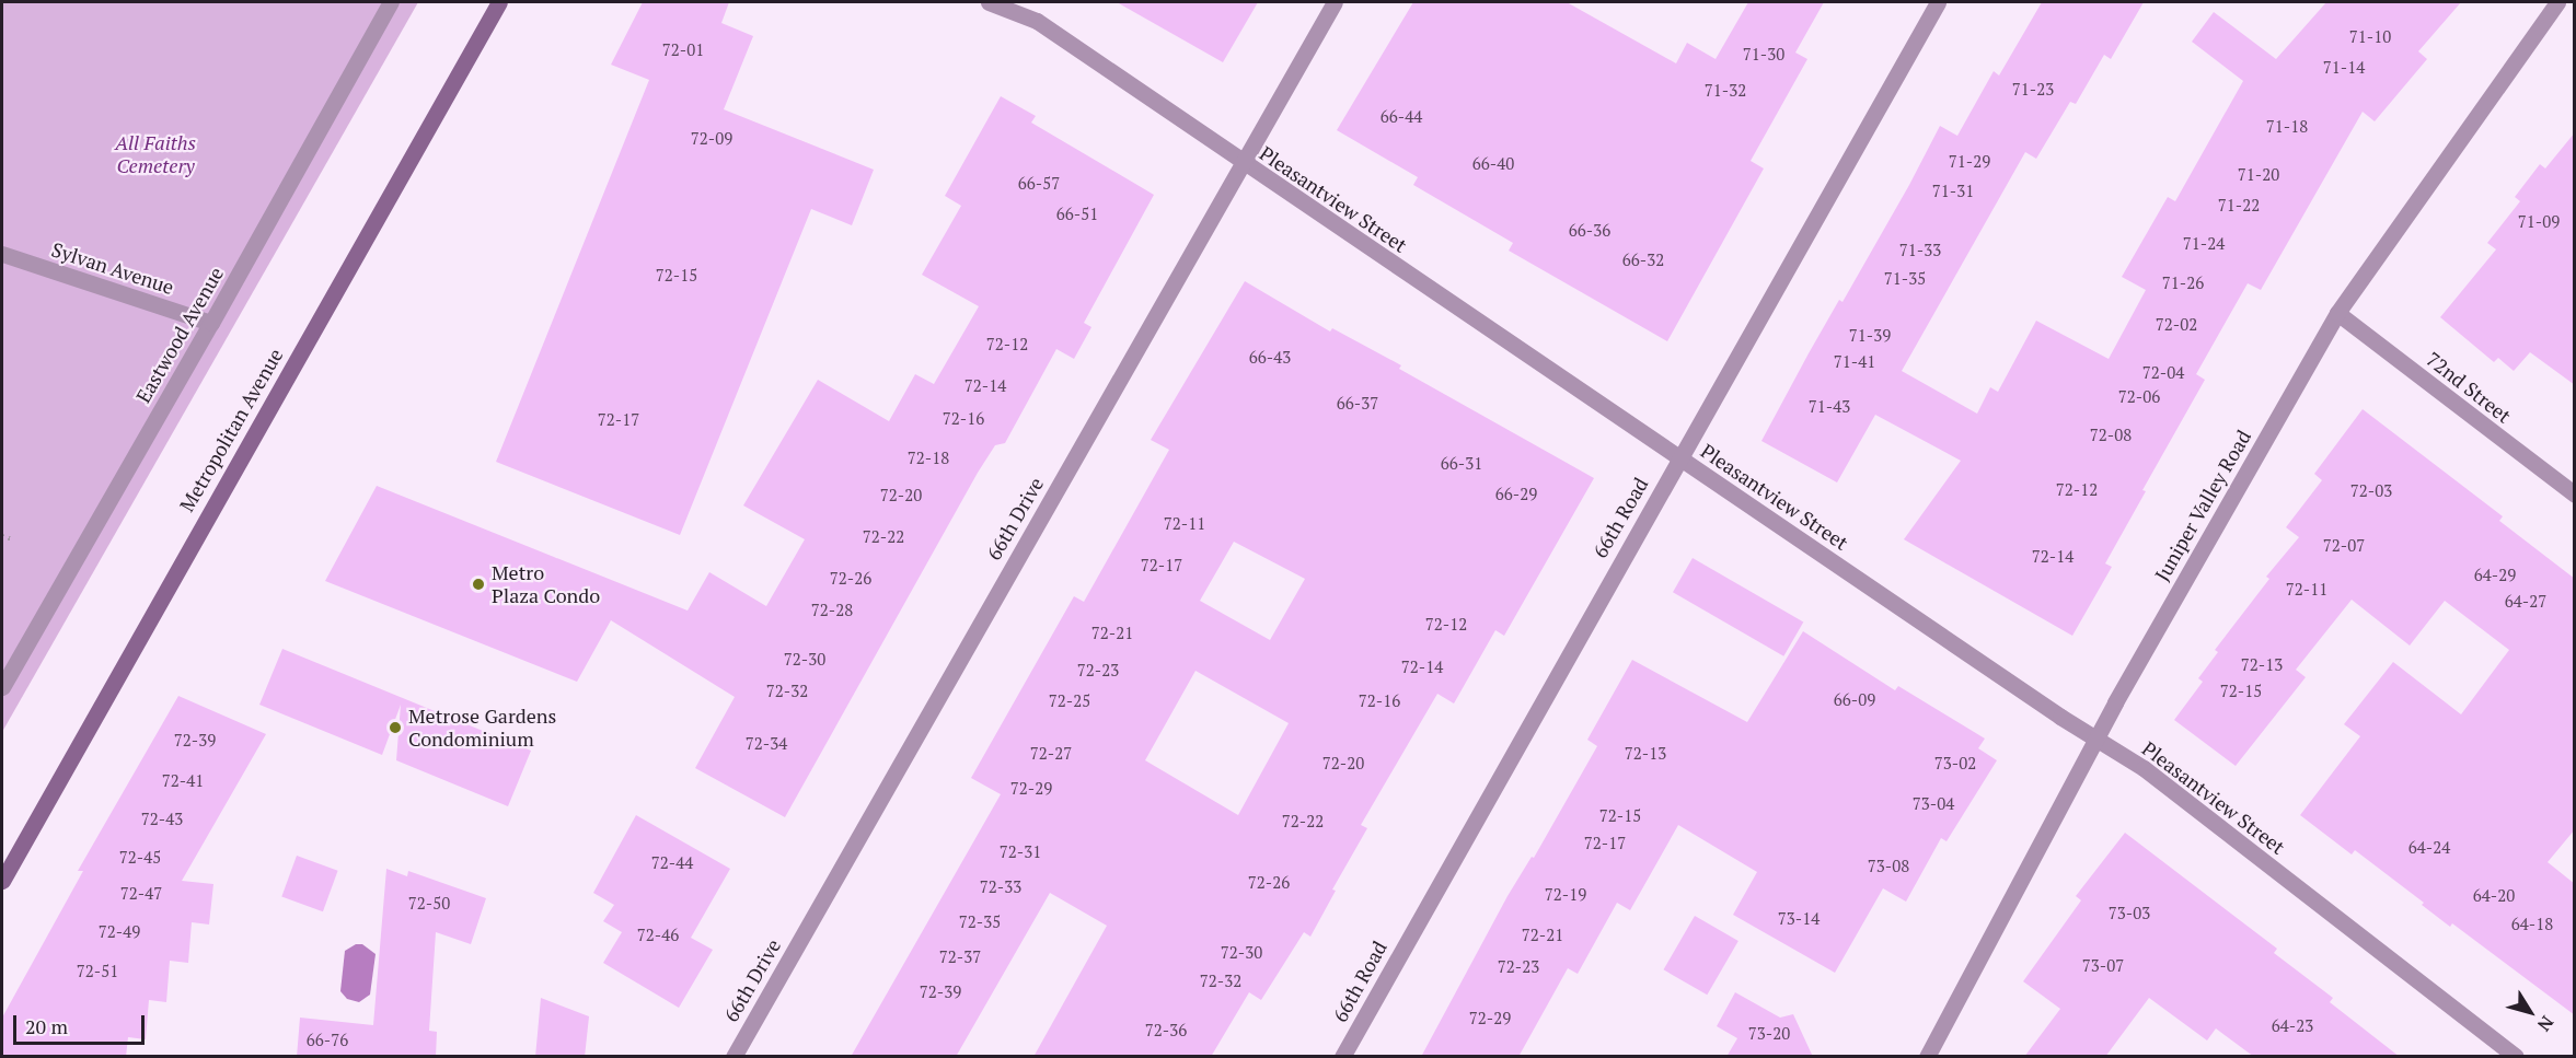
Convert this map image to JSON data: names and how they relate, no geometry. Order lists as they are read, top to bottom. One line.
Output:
{"streets":{"main road":["Metropolitan Avenue"],"street":["Pleasantview Street","Sylvan Avenue","Eastwood Avenue","72nd Street","Juniper Valley Road","66th Road","66th Drive"]},"crossings":[["Pleasantview Street","Juniper Valley Road"],["Pleasantview Street","66th Road"],["Pleasantview Street","66th Drive"],["Sylvan Avenue","Eastwood Avenue"],["72nd Street","Juniper Valley Road"]],"parks":["All Faiths Cemetery"],"places":["Metro Plaza Condo","Metrose Gardens Condominium"],"house_numbers":["71-10","72-01","71-30","71-14","71-23","71-32","66-44","71-18","72-09","71-29","66-40","71-20","66-57","71-31","71-22","66-51","71-09","66-36","71-24","71-33","66-32","72-15","71-35","71-26","72-02","71-39","72-12","66-43","71-41","72-04","72-14","72-06","66-37","71-43","72-16","72-17","72-08","72-18","66-31","72-12","72-03","66-29","72-20","72-11","72-22","72-07","72-14","72-17","64-29","72-26","72-11","64-27","72-28","72-12","72-21","72-30","72-13","72-14","72-23","72-32","72-15","66-09","72-25","72-16","72-39","72-34","72-27","72-13","72-20","73-02","72-41","72-29","73-04","72-15","72-43","72-22","72-17","64-24","72-31","72-45","72-44","73-08","72-26","72-33","72-47","72-19","64-20","72-50","73-03","73-14","72-35","64-18","72-49","72-46","72-21","72-30","72-37","73-07","72-23","72-51","72-32","72-39","72-29","64-23","72-36","73-20","66-76"],"scale_bar":"20 m","north":"bottom right"}
